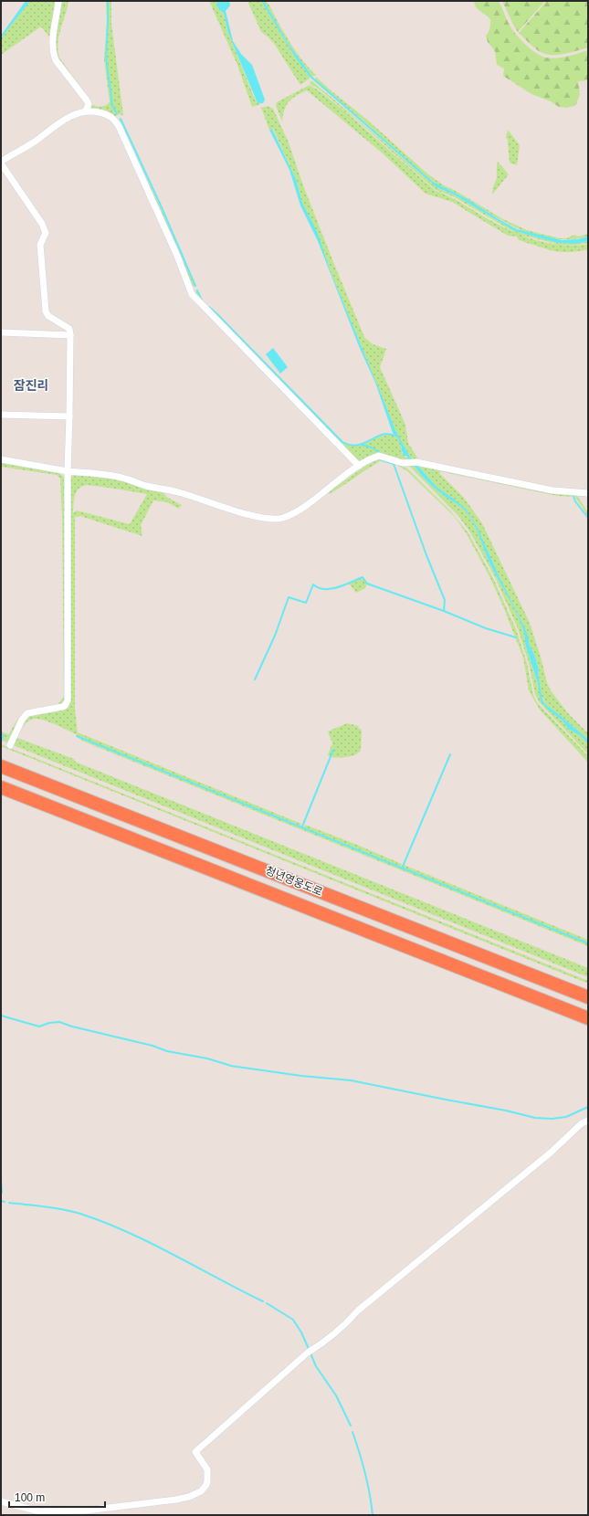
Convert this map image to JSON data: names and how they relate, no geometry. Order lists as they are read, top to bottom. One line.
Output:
{"streets":{"highway":["청년영웅도로"]},"districts":["잠진리"],"scale_bar":"100 m"}
